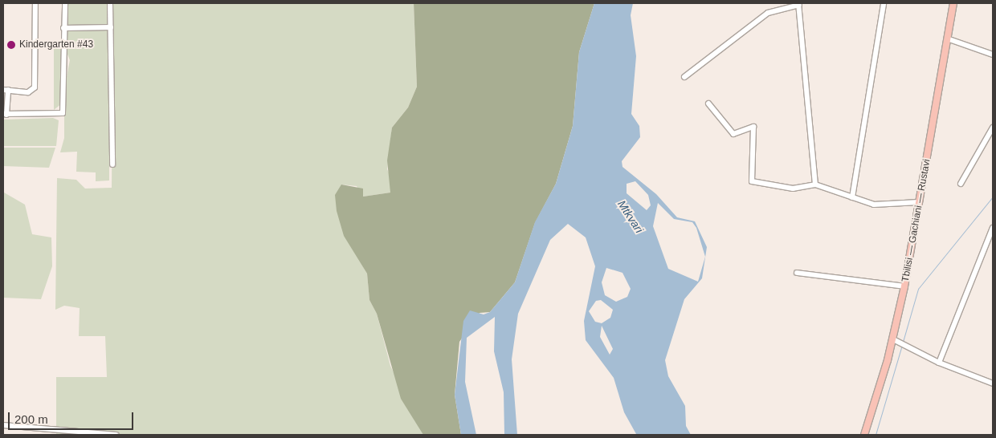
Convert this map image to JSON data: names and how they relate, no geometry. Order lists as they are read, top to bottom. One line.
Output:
{"streets":{"main road":["Tbilisi — Gachiani — Rustavi"]},"water":["Mtkvari"],"places":["Kindergarten #43"],"scale_bar":"200 m"}
